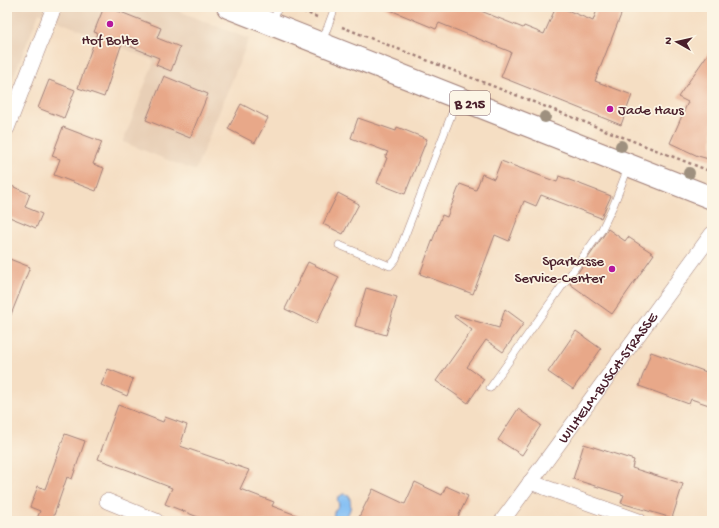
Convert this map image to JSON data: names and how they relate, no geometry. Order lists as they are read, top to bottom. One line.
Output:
{"streets":{"main road":["B 215"],"street":["WILHELM-BUSCH-STRASSE"]},"places":["Hof Bolte","Jade Haus","Sparkasse Service-Center"],"north":"left"}
